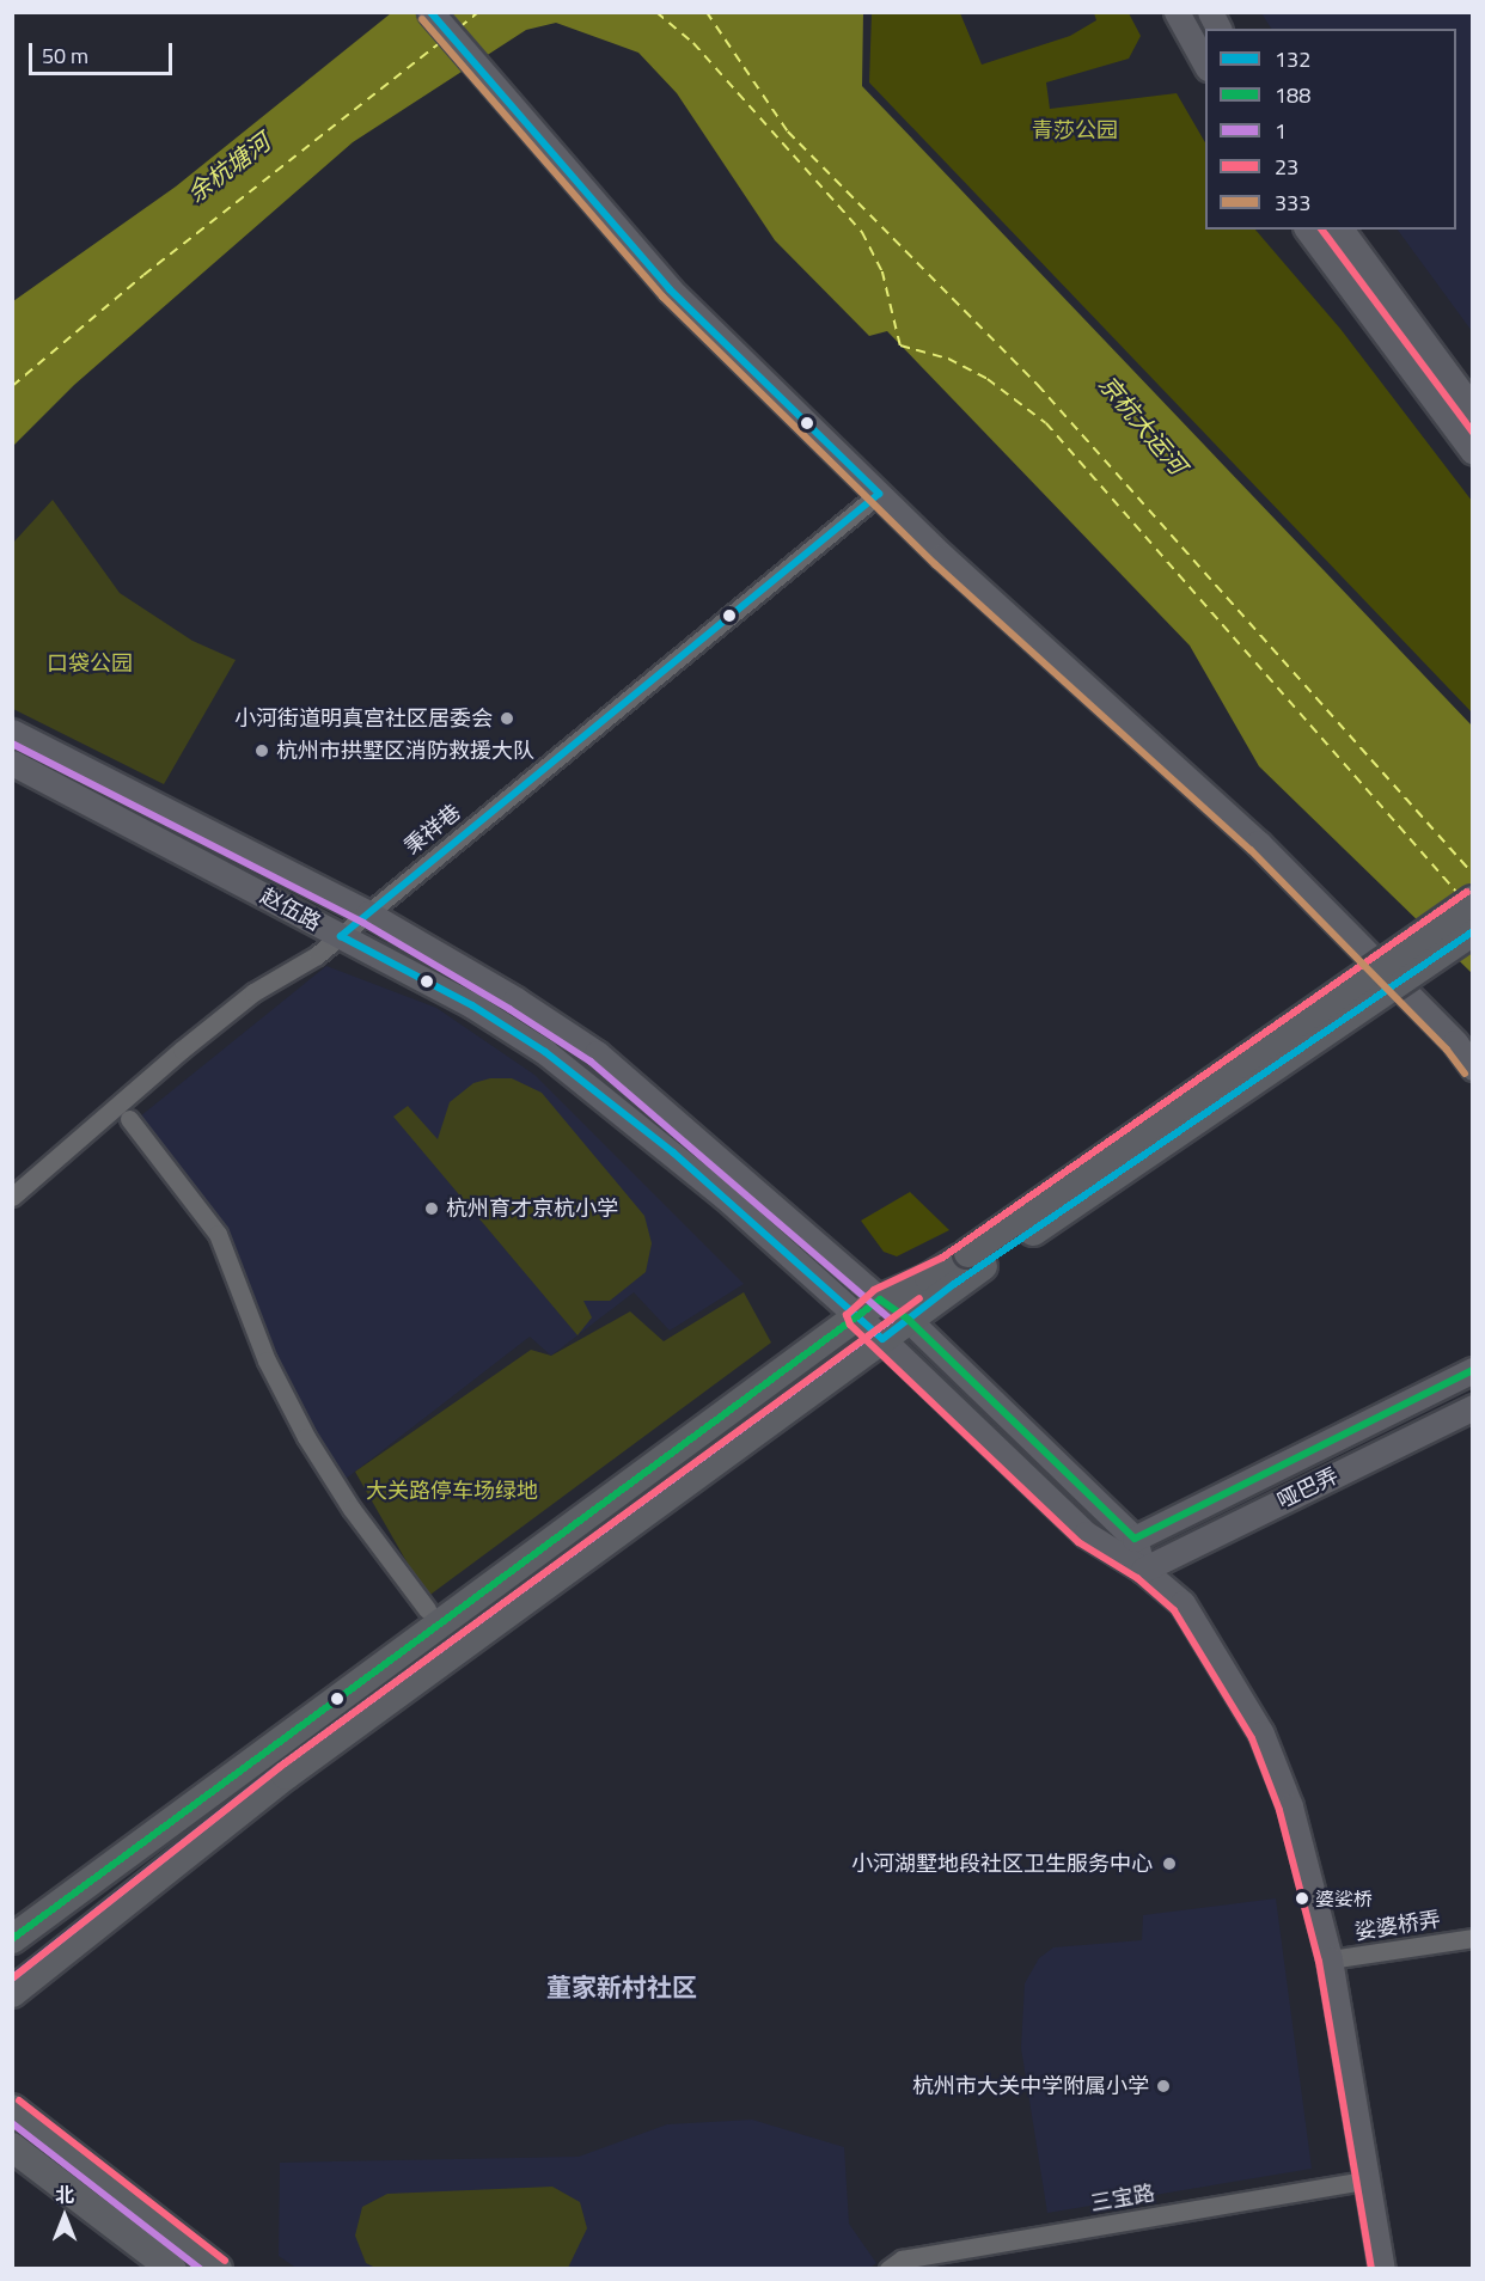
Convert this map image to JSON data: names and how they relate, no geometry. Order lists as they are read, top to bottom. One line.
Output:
{"streets":{"main road":["赵伍路","哑巴弄"],"street":["秉祥巷","娑婆桥弄","三宝路"]},"crossings":[["秉祥巷","赵伍路"]],"districts":["董家新村社区"],"water":["余杭塘河","京杭大运河"],"parks":["青莎公园","口袋公园","大关路停车场绿地"],"places":["小河街道明真宫社区居委会","杭州市拱墅区消防救援大队","杭州育才京杭小学","小河湖墅地段社区卫生服务中心","婆娑桥","杭州市大关中学附属小学"],"lines":["transit line 132","transit line 333","transit line 23","transit line 1","transit line 188"],"legend":["132","188","1","23","333"],"scale_bar":"50 m","north":"top"}
